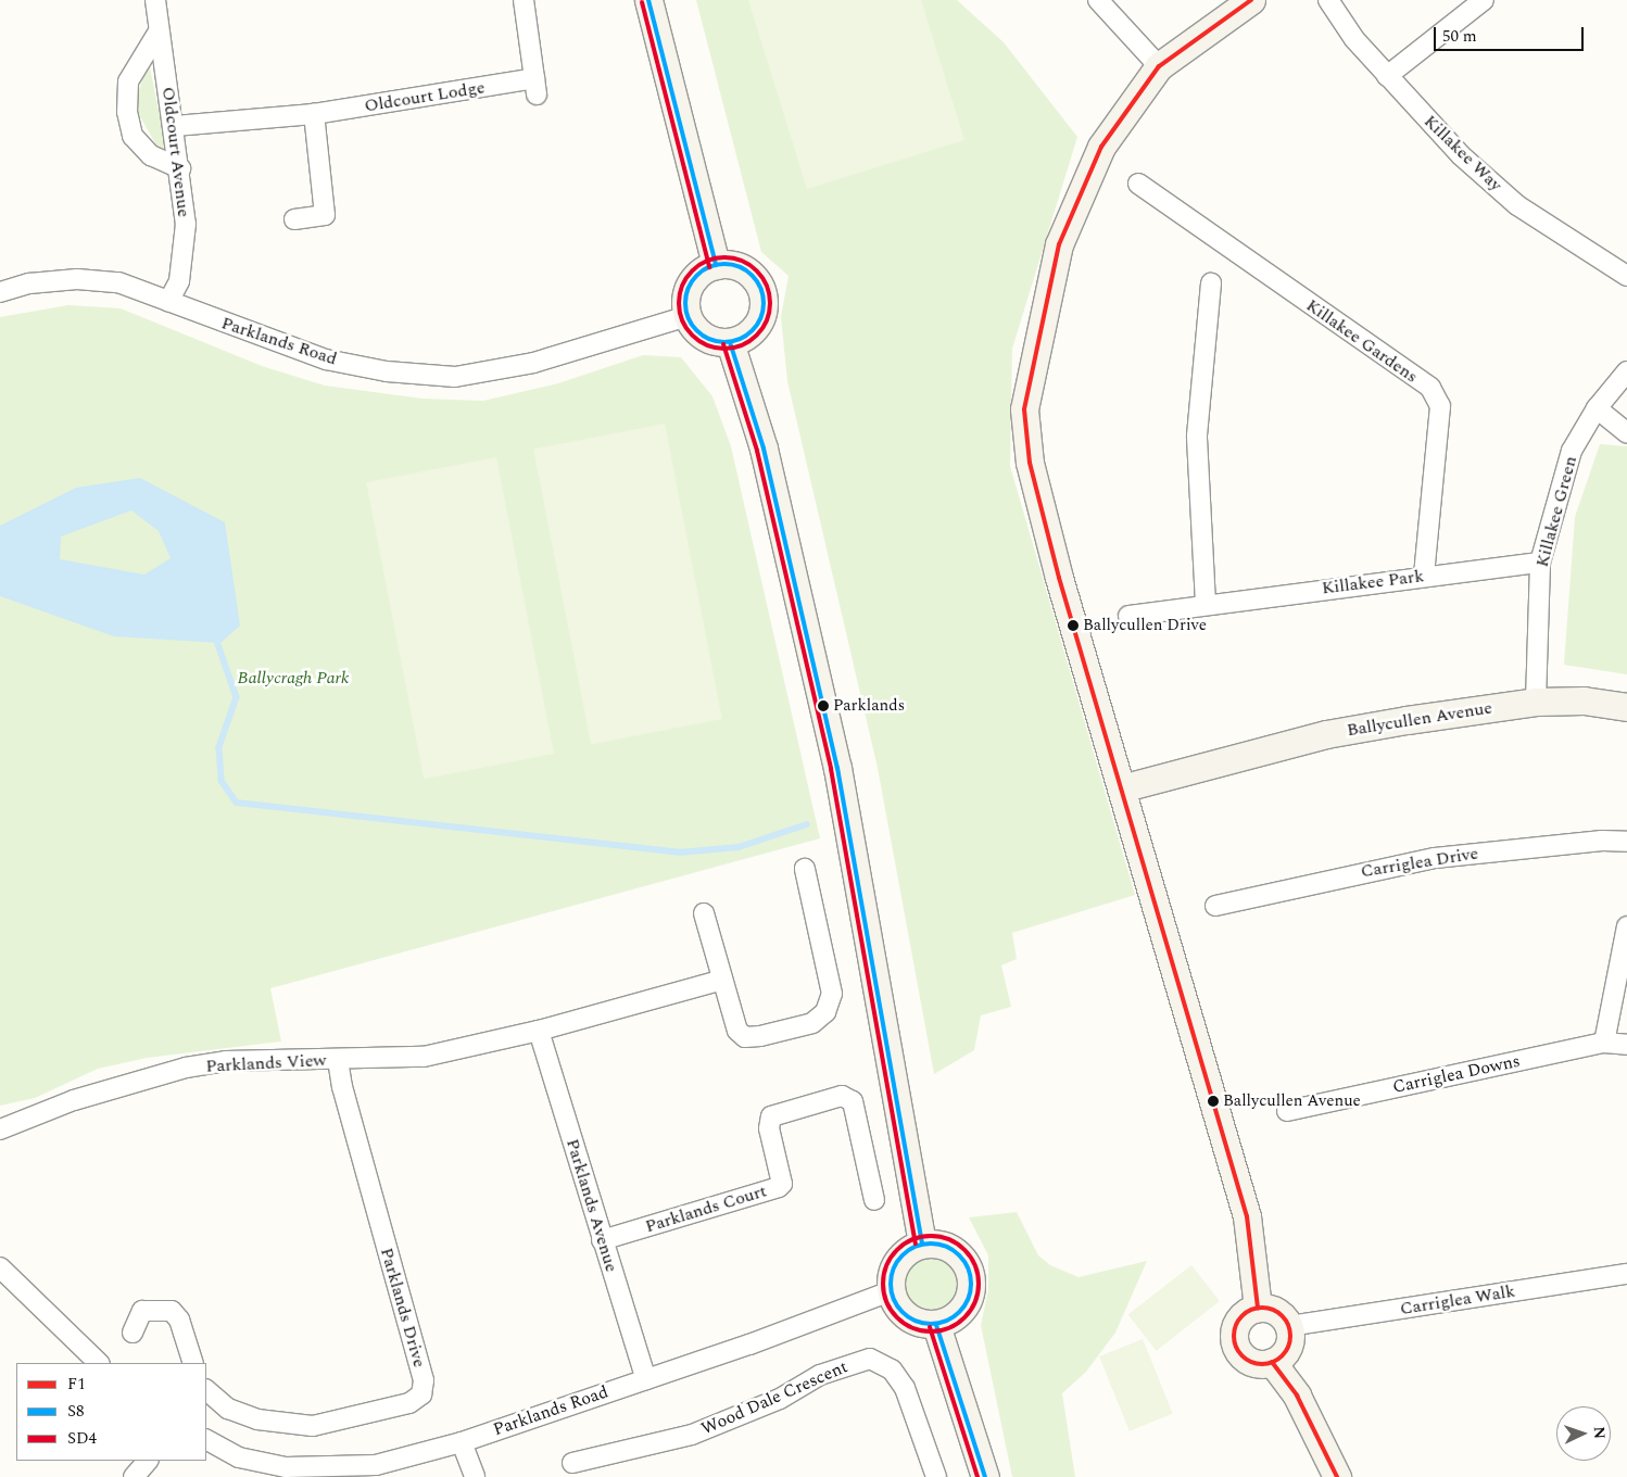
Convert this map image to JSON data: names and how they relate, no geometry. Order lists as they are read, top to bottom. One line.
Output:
{"streets":{"street":["Oldcourt Lodge","Oldcourt Avenue","Killakee Way","Parklands Road","Killakee Gardens","Killakee Green","Killakee Park","Ballycullen Avenue","Carriglea Drive","Parklands View","Carriglea Downs","Parklands Avenue","Parklands Court","Carriglea Walk","Parklands Drive","Wood Dale Crescent"]},"crossings":[["Oldcourt Lodge","Oldcourt Avenue"],["Oldcourt Avenue","Parklands Road"],["Parklands Road","Parklands Avenue"],["Killakee Gardens","Killakee Park"],["Killakee Green","Killakee Park"],["Killakee Green","Ballycullen Avenue"],["Parklands View","Parklands Avenue"],["Parklands View","Parklands Drive"],["Parklands Avenue","Parklands Court"]],"parks":["Ballycragh Park"],"places":["Ballycullen Drive","Parklands","Ballycullen Avenue"],"lines":["transit line F1","transit line S8","transit line SD4"],"legend":["F1","S8","SD4"],"scale_bar":"50 m","north":"right"}
